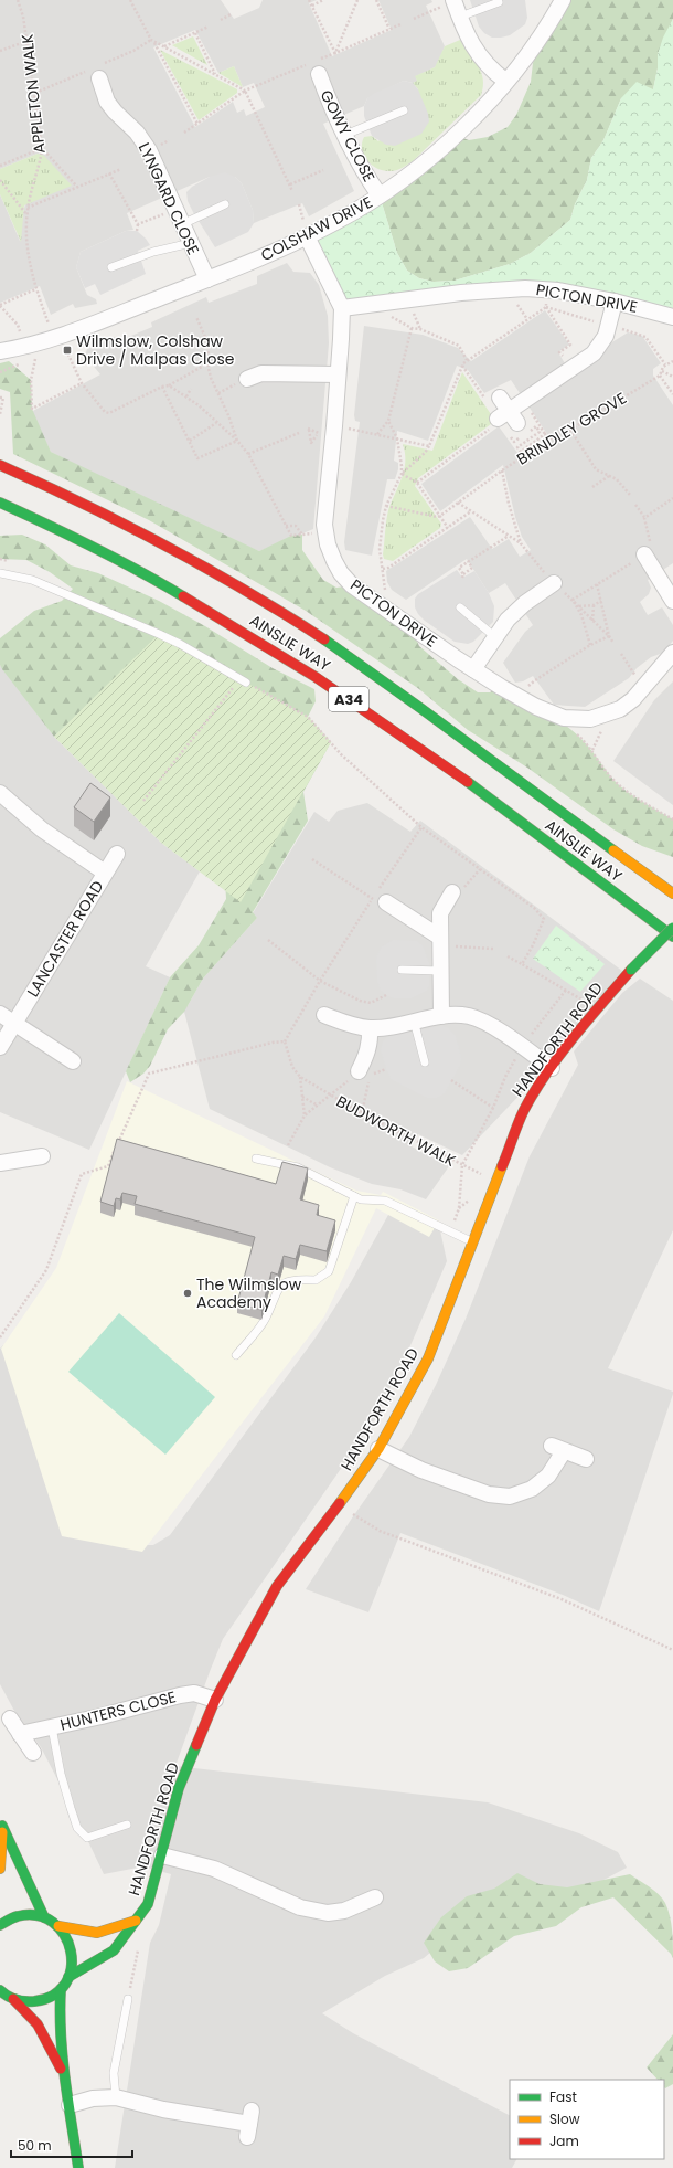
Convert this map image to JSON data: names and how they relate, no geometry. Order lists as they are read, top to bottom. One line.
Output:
{"streets":{"main road":["AINSLIE WAY","A34","HANDFORTH ROAD"],"street":["GOWY CLOSE","LYNGARD CLOSE","COLSHAW DRIVE","PICTON DRIVE","LANCASTER ROAD","HUNTERS CLOSE"],"path":["APPLETON WALK","BRINDLEY GROVE","BUDWORTH WALK"]},"crossings":[["APPLETON WALK","COLSHAW DRIVE"],["GOWY CLOSE","COLSHAW DRIVE"],["LYNGARD CLOSE","COLSHAW DRIVE"],["COLSHAW DRIVE","PICTON DRIVE"],["HANDFORTH ROAD","BUDWORTH WALK"],["HANDFORTH ROAD","HUNTERS CLOSE"]],"places":{"transit":["Wilmslow, Colshaw Drive / Malpas Close"],"other":["The Wilmslow Academy"]},"legend":["Fast","Slow","Jam"],"scale_bar":"50 m"}
